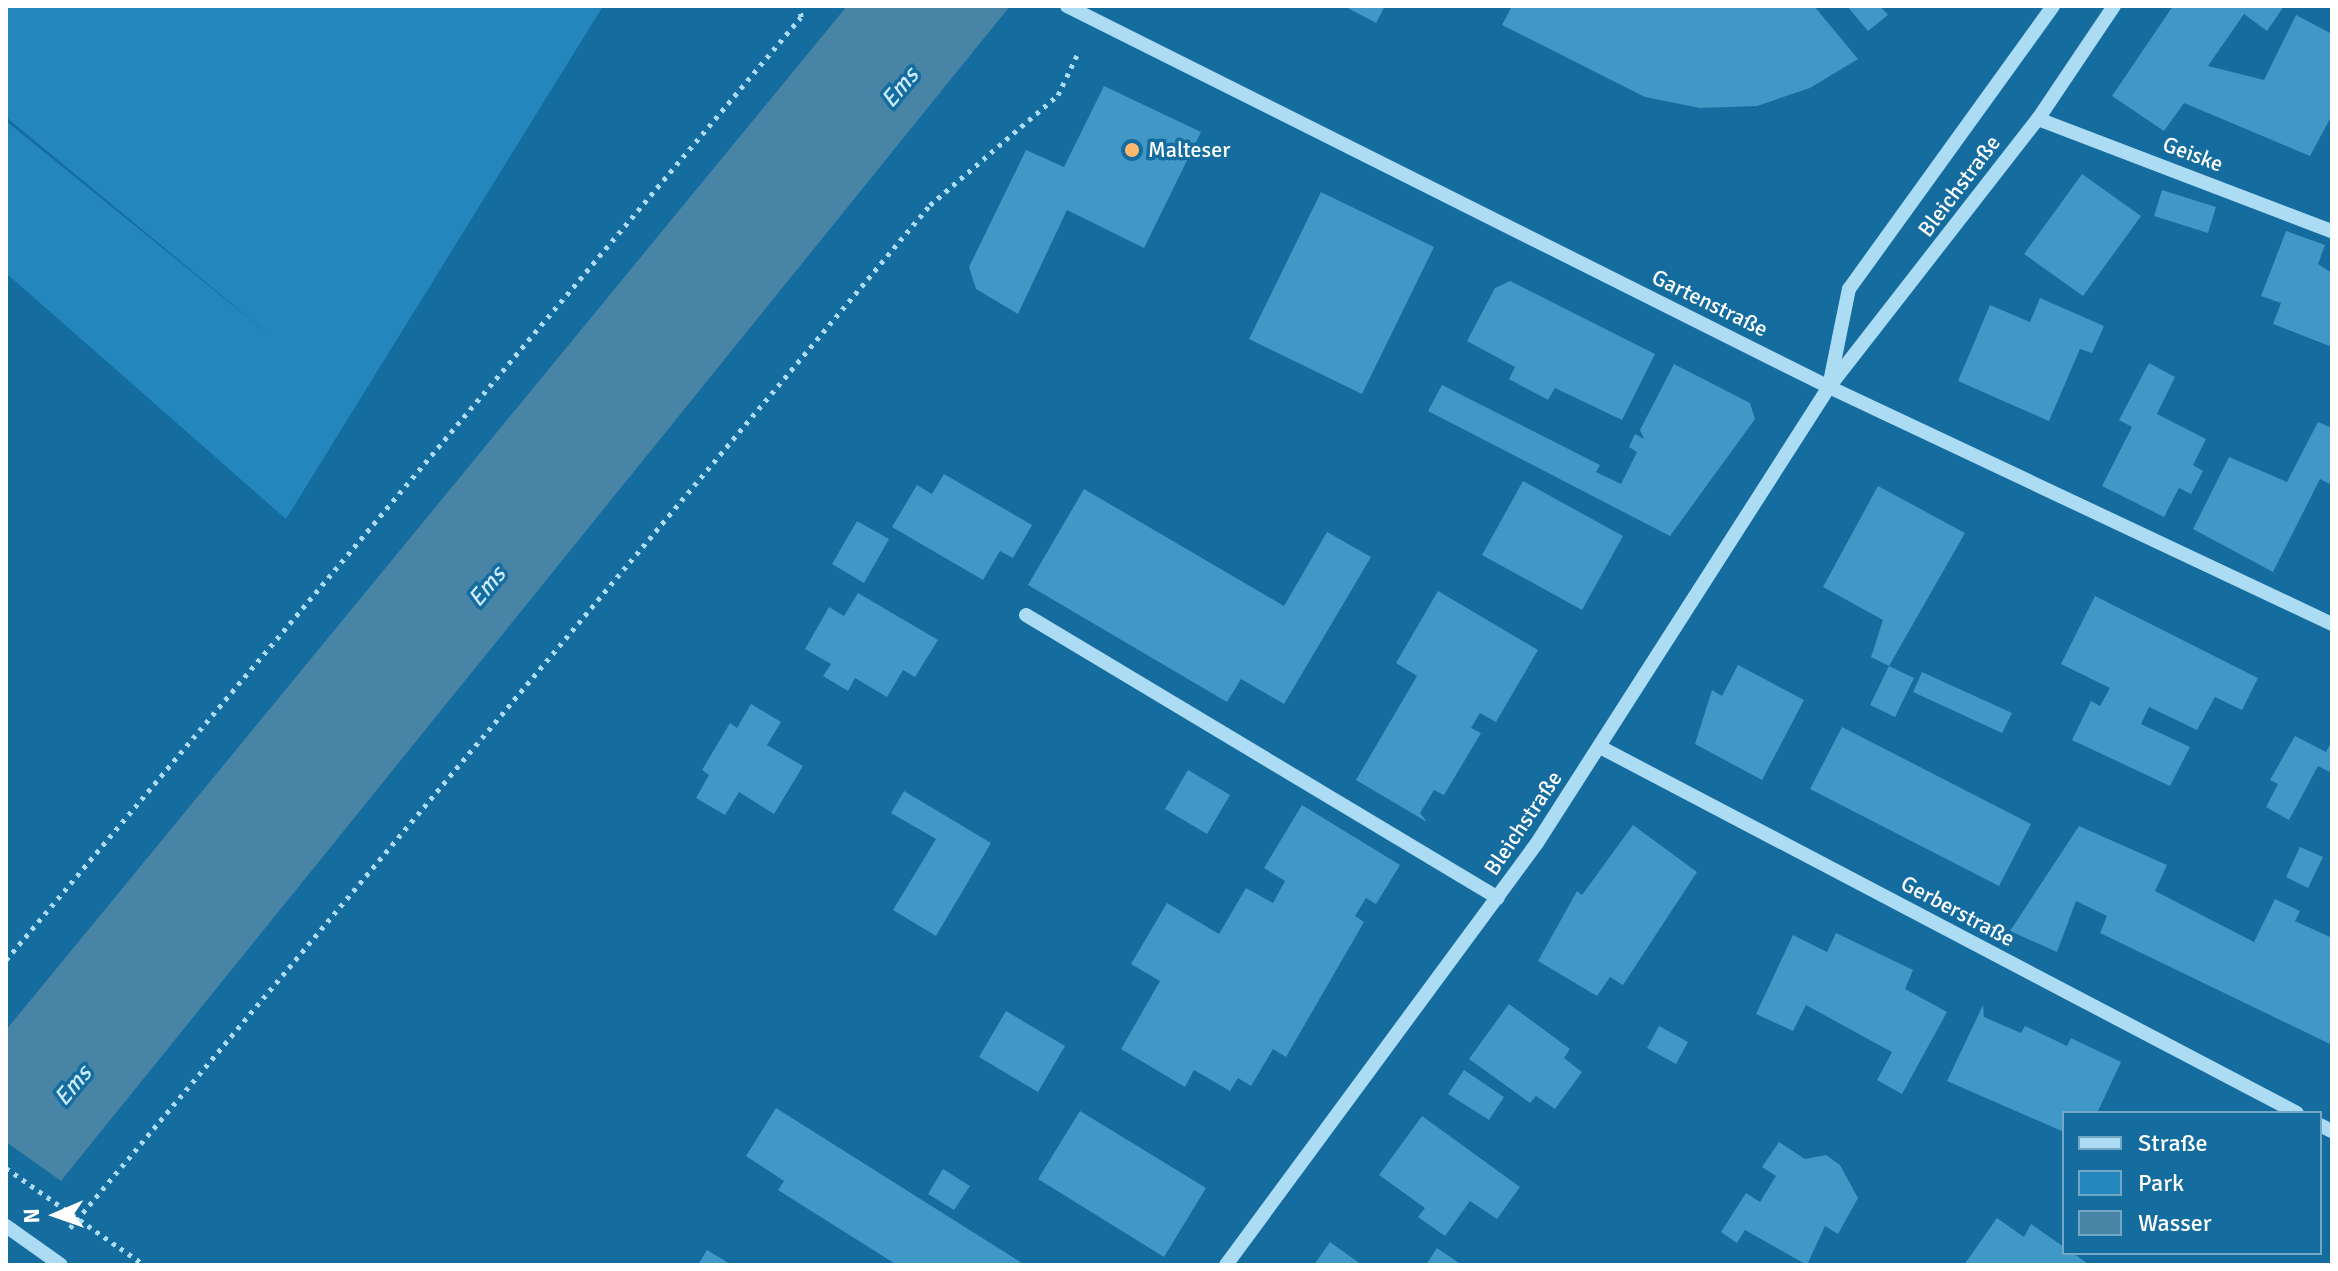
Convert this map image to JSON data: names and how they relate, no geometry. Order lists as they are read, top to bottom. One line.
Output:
{"streets":{"street":["Geiske","Bleichstraße","Gartenstraße","Gerberstraße"]},"crossings":[["Geiske","Bleichstraße"],["Bleichstraße","Gartenstraße"],["Bleichstraße","Gerberstraße"]],"water":["Ems"],"places":["Malteser"],"legend":["Straße","Park","Wasser"],"north":"left"}
